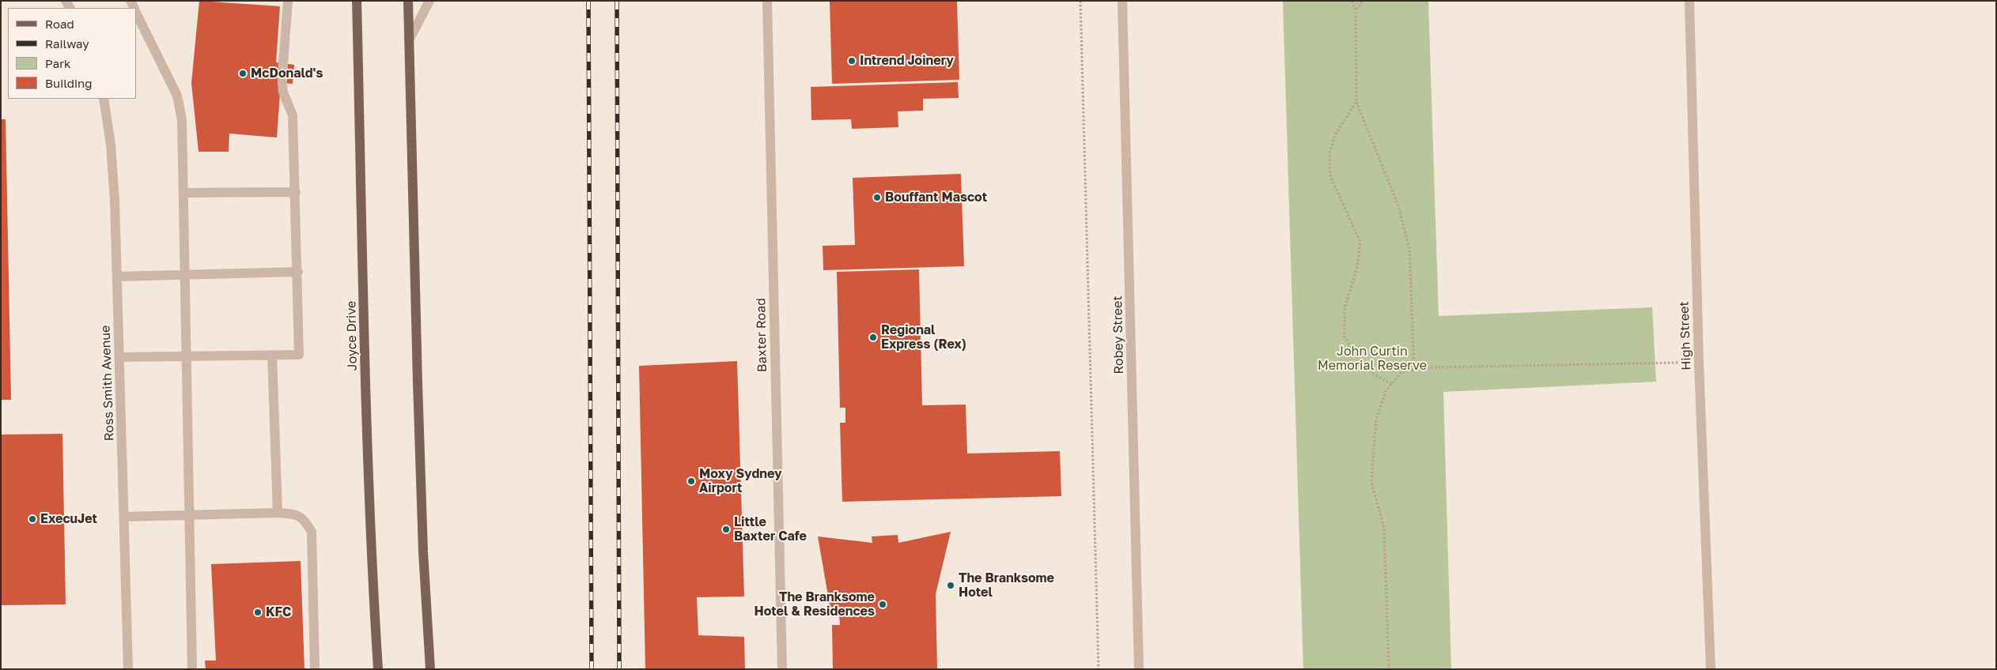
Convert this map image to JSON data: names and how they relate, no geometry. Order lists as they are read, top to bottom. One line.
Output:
{"streets":{"main road":["Joyce Drive"],"street":["Baxter Road","Robey Street","High Street","Ross Smith Avenue"]},"parks":["John Curtin Memorial Reserve"],"places":["Intrend Joinery","McDonald's","Bouffant Mascot","Regional Express (Rex)","Moxy Sydney Airport","ExecuJet","Little Baxter Cafe","The Branksome Hotel","The Branksome Hotel & Residences","KFC"],"legend":["Road","Railway","Park","Building"]}
